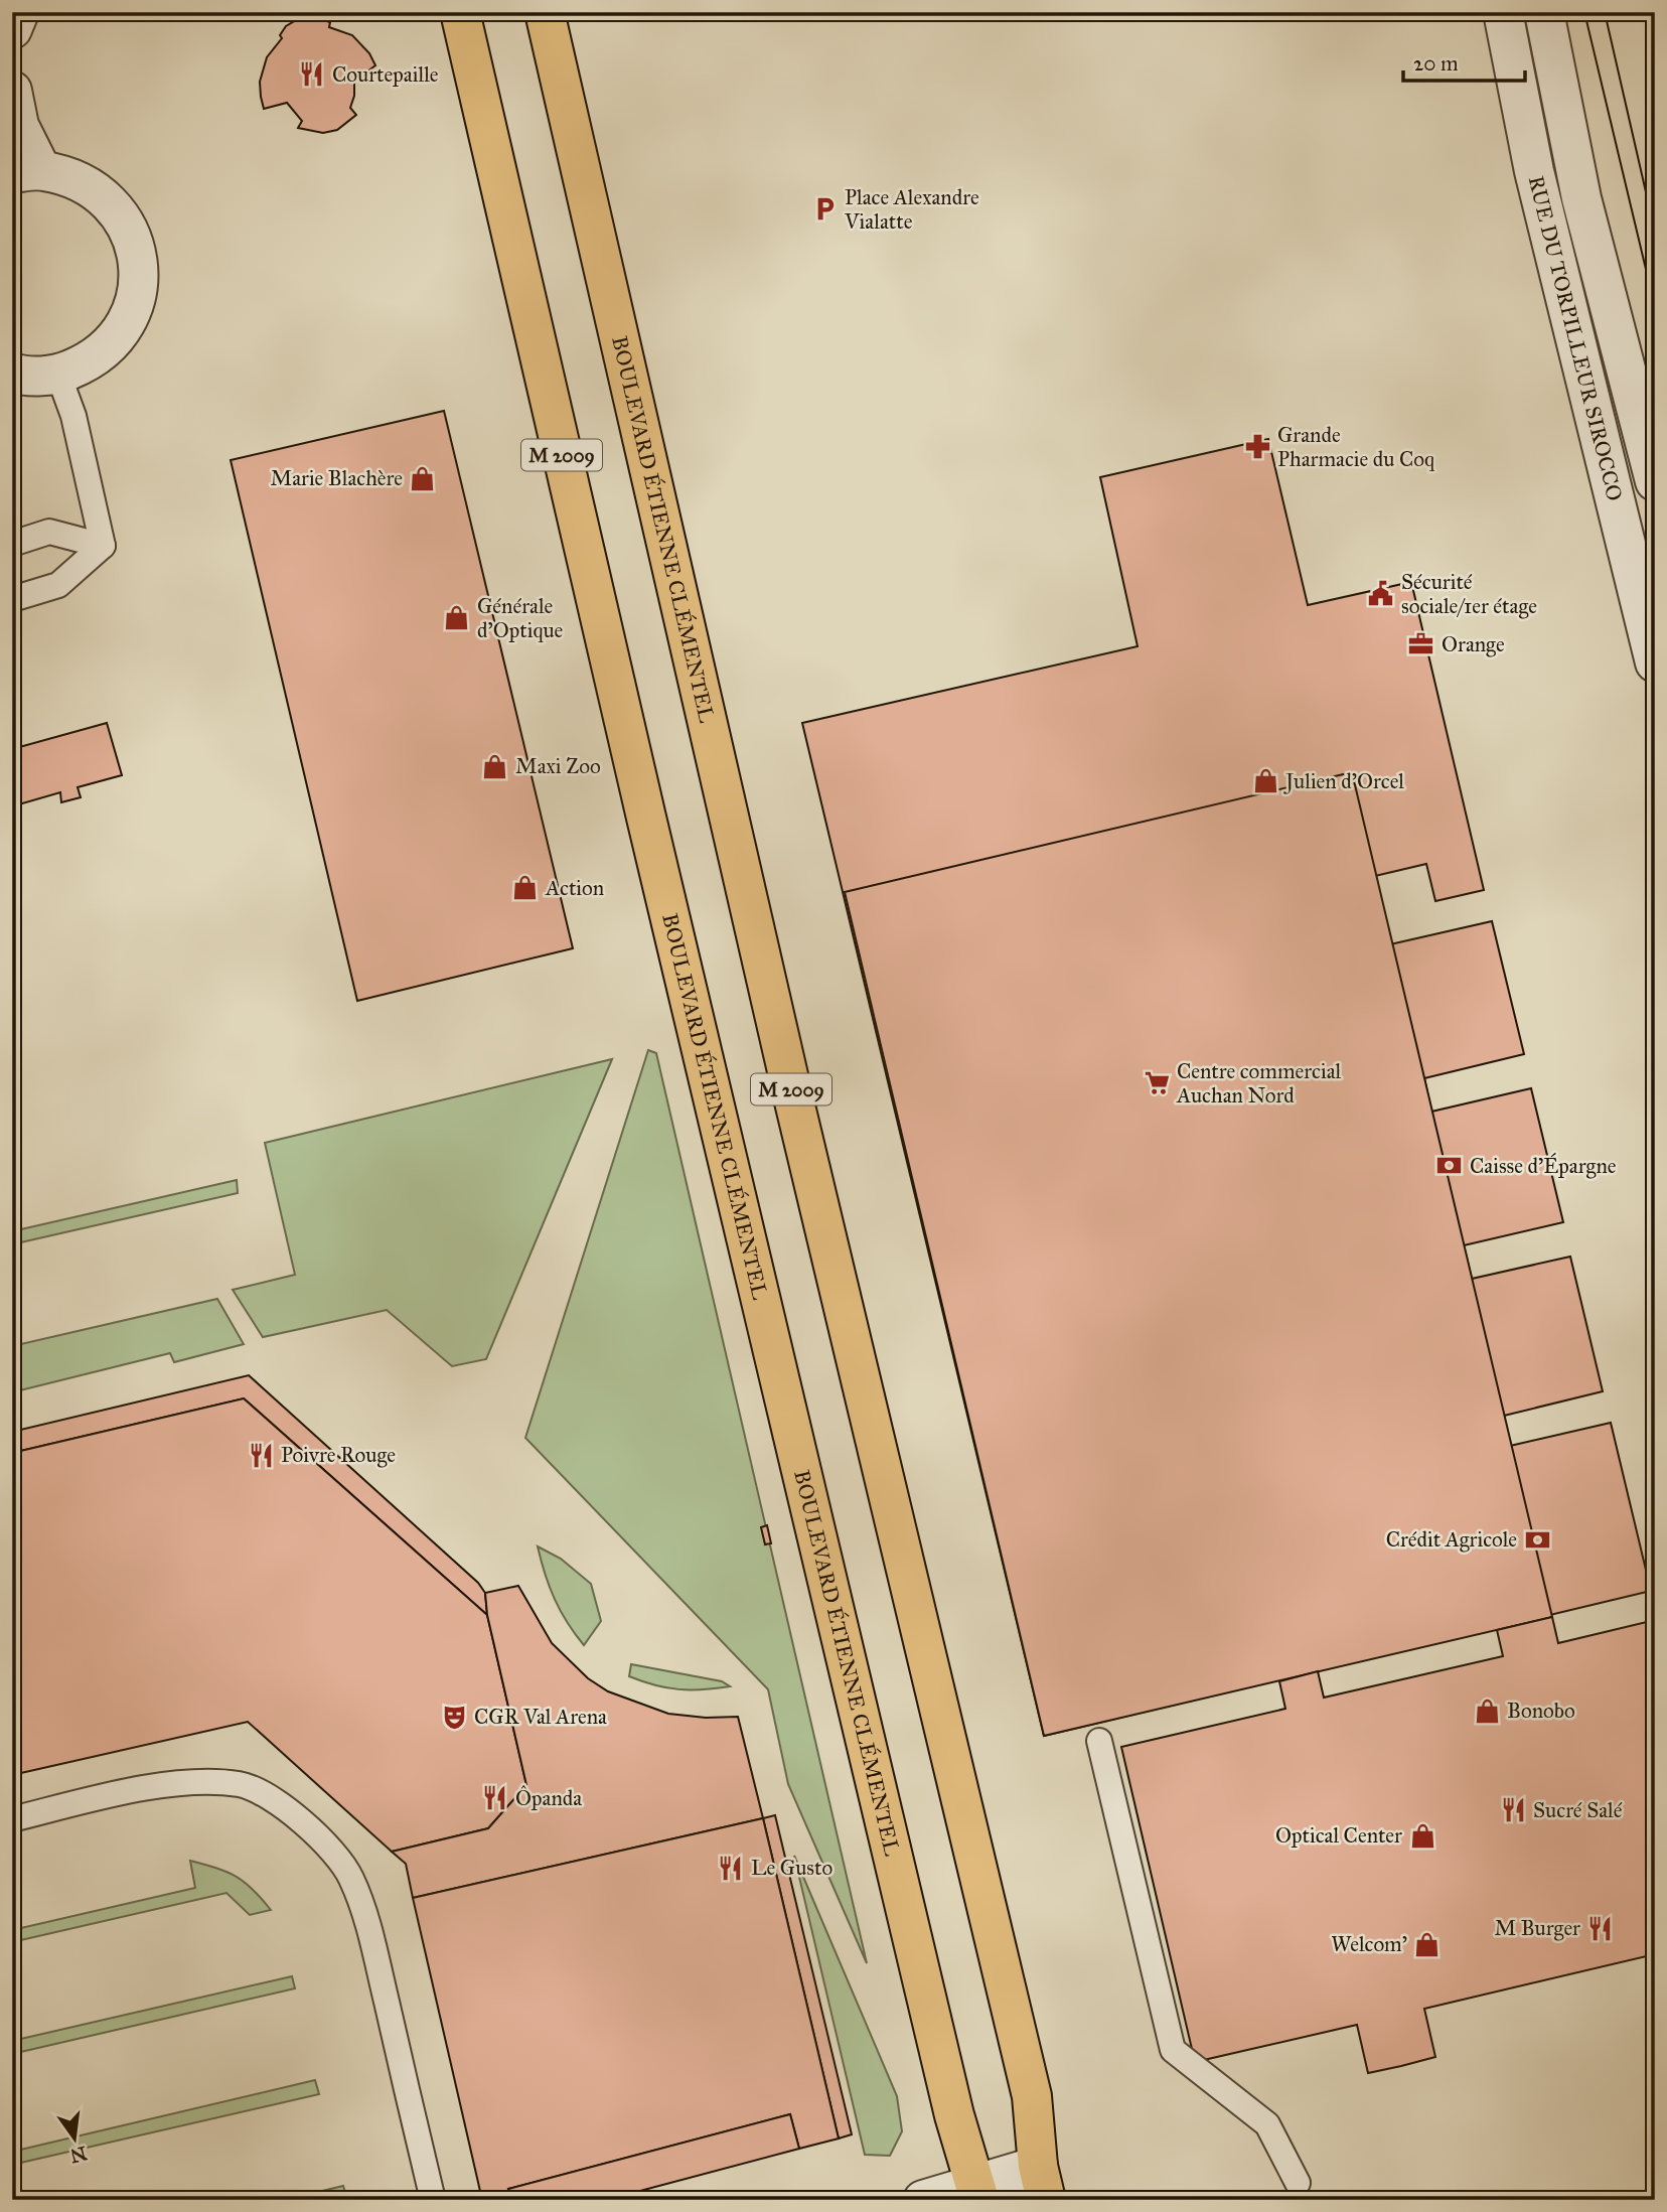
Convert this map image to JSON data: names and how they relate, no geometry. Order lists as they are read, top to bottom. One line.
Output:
{"streets":{"main road":["M 2009","BOULEVARD ÉTIENNE CLÉMENTEL"],"street":["RUE DU TORPILLEUR SIROCCO"]},"places":{"restaurant":["Courtepaille","Poivre Rouge","Ôpanda","Sucré Salé","Le Gusto","M Burger"],"parking":["Place Alexandre Vialatte"],"pharmacy":["Grande Pharmacie du Coq"],"shop":["Marie Blachère","Générale d'Optique","Maxi Zoo","Julien d'Orcel","Action","Bonobo","Optical Center","Welcom'"],"public building":["Sécurité sociale/1er étage"],"office":["Orange"],"supermarket":["Centre commercial Auchan Nord"],"bank":["Caisse d'Épargne","Crédit Agricole"],"theatre":["CGR Val Arena"]},"scale_bar":"20 m","north":"bottom"}
